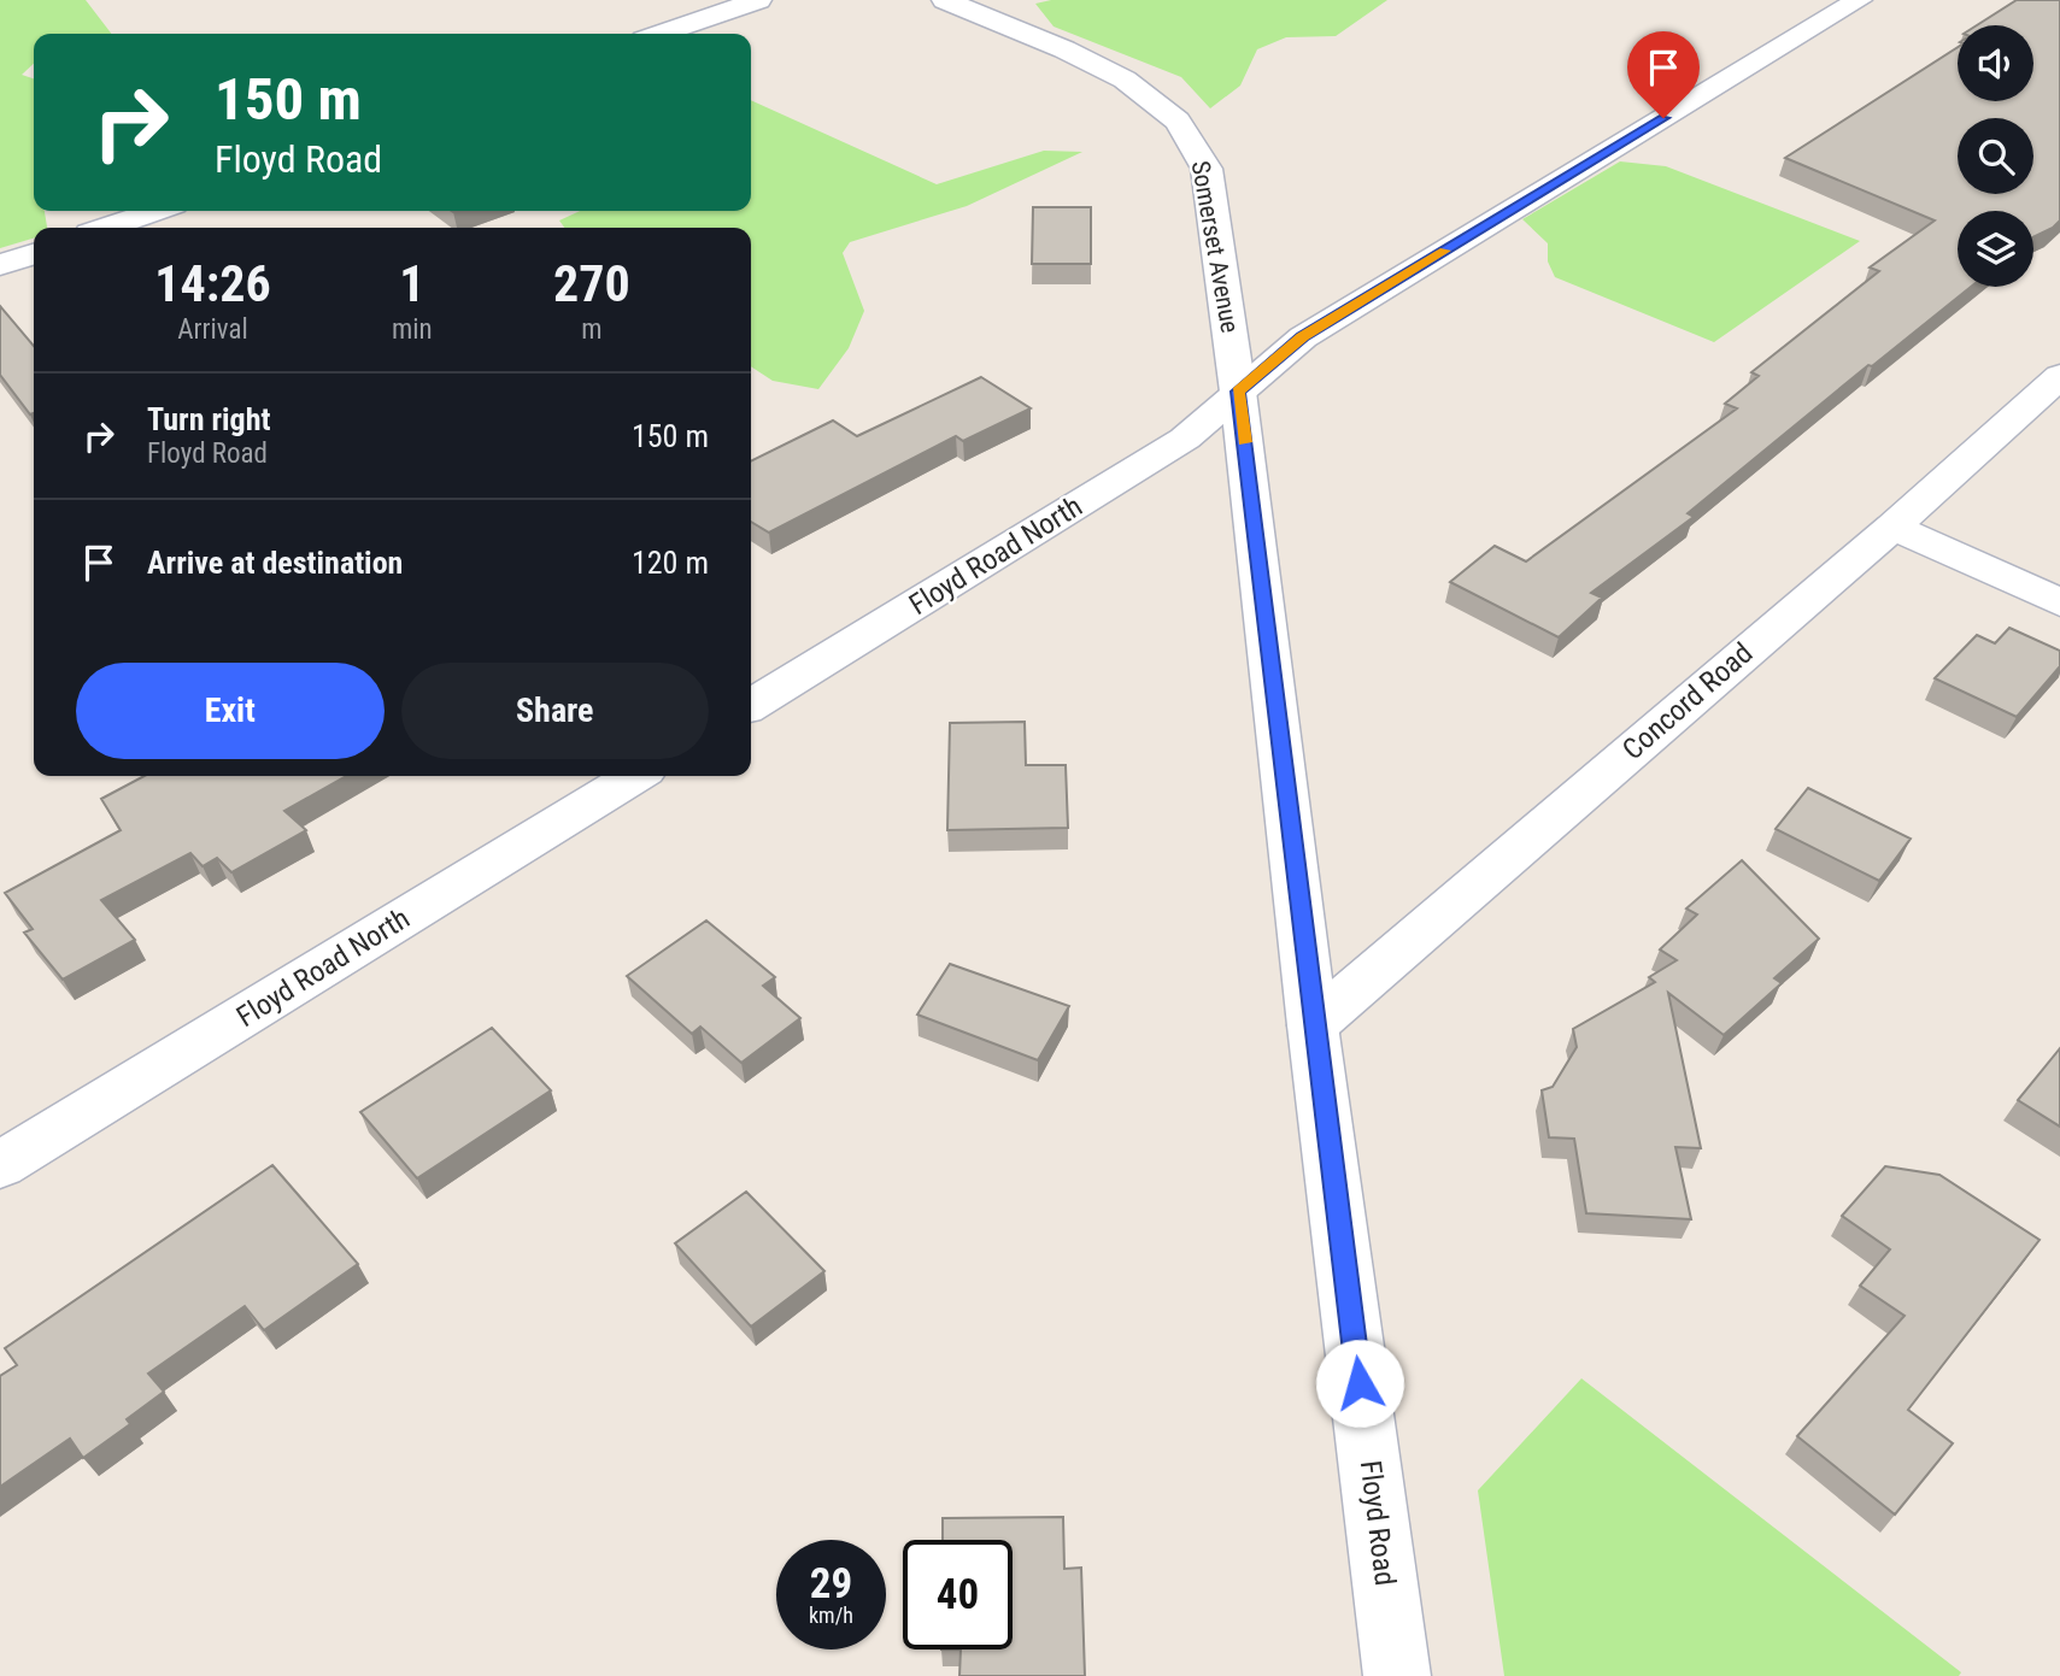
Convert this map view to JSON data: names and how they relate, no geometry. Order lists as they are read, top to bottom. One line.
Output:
{"streets":{"street":["Somerset Avenue","Floyd Road North","Concord Road","Floyd Road"]},"crossings":[["Somerset Avenue","Floyd Road North"],["Somerset Avenue","Floyd Road"],["Floyd Road North","Floyd Road"],["Concord Road","Floyd Road"]],"page":{"turn":["150 m","Floyd Road"],"eta":["14:26","Arrival","1","min","270","m"],"list":[{"name":"Turn right","note":"Floyd Road","value":"150 m"},{"name":"Arrive at destination","value":"120 m"}],"buttons":["Exit","Share"],"speed":"29 km/h","limit":"40"}}
